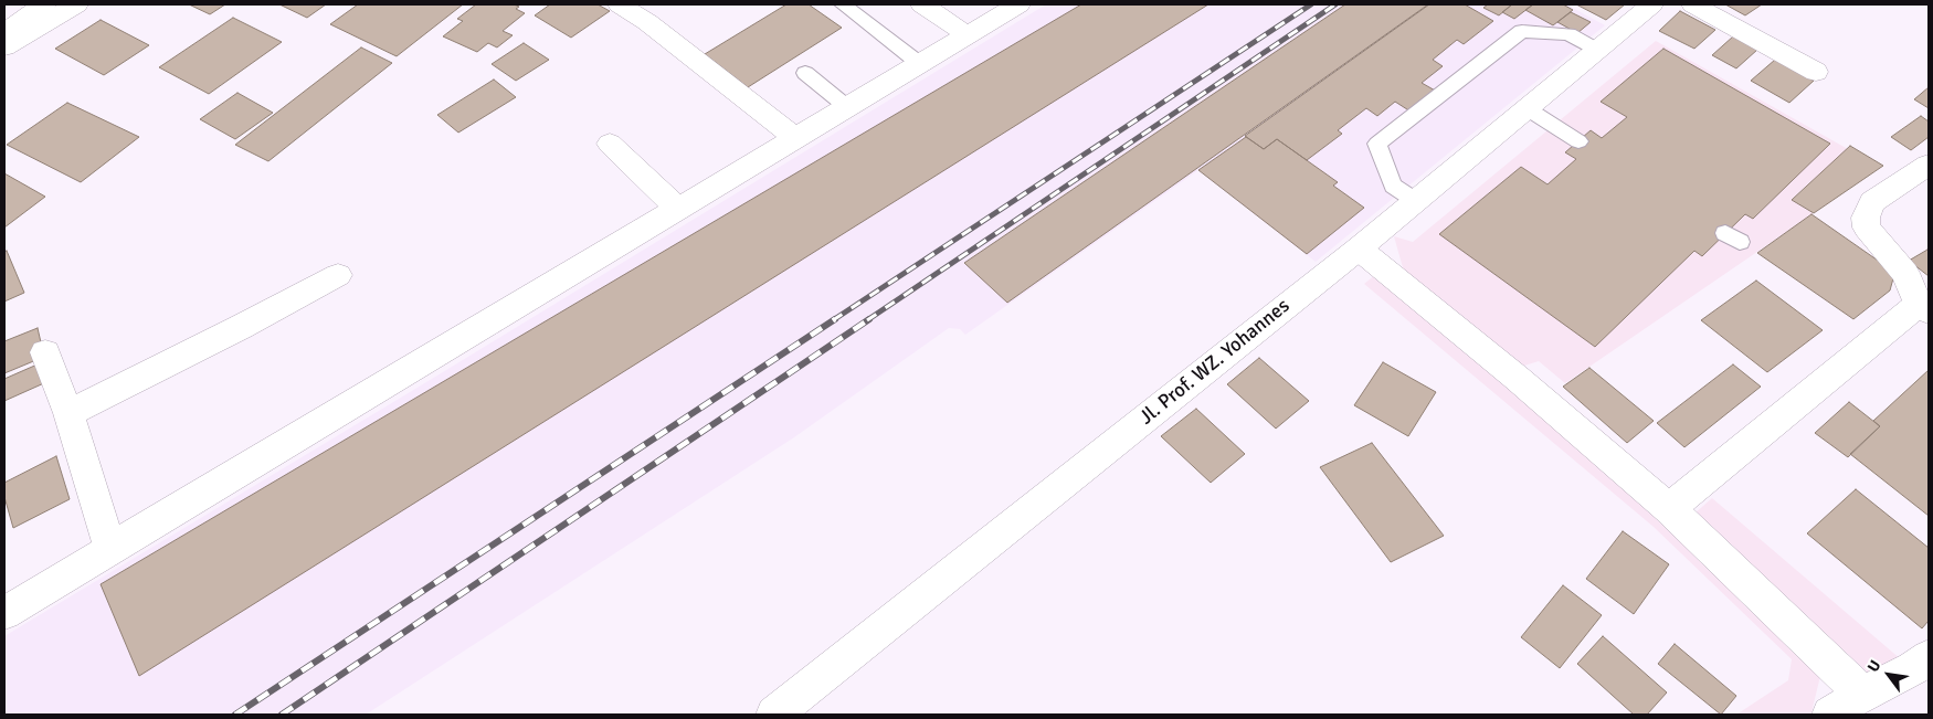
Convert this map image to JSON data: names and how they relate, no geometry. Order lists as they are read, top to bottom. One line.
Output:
{"streets":{"street":["Jl. Prof. WZ. Yohannes"]},"north":"top left"}
